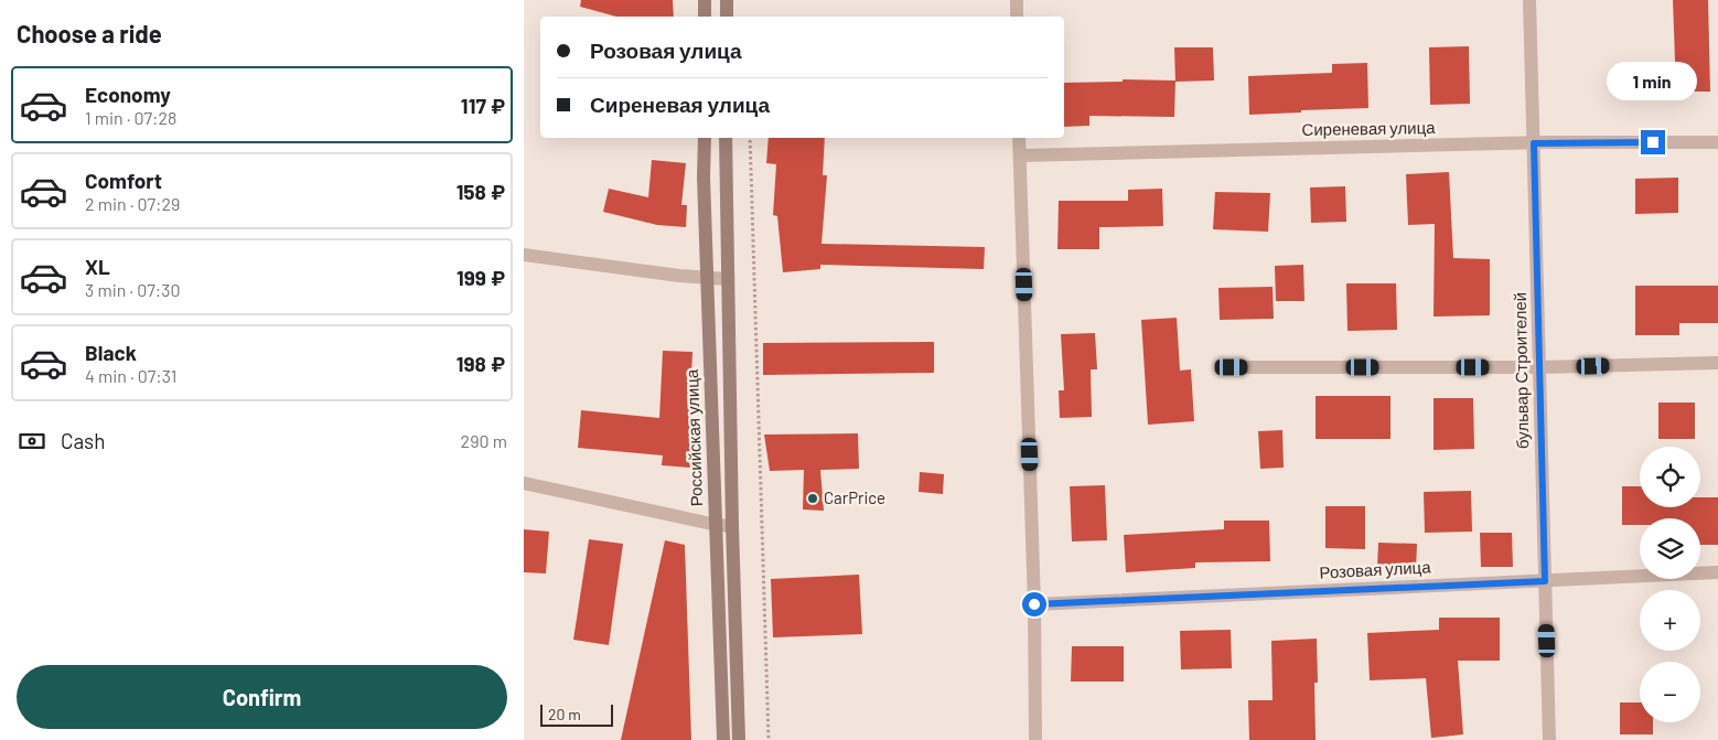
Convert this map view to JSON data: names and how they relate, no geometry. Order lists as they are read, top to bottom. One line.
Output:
{"streets":{"main road":["Российская улица"],"street":["Сиреневая улица","бульвар Строителей","Розовая улица"]},"crossings":[["Сиреневая улица","бульвар Строителей"],["бульвар Строителей","Розовая улица"]],"places":["CarPrice"],"scale_bar":"20 m","page":{"heading":"Choose a ride","banner":["Розовая улица","Сиреневая улица"],"bubble":"1 min","list":[{"name":"Economy","note":"1 min · 07:28","value":"117 ₽"},{"name":"Comfort","note":"2 min · 07:29","value":"158 ₽"},{"name":"XL","note":"3 min · 07:30","value":"199 ₽"},{"name":"Black","note":"4 min · 07:31","value":"198 ₽"}],"pay":["Cash","290 m"],"map_buttons":["+","−"],"buttons":"Confirm","scale":"20 m"}}
